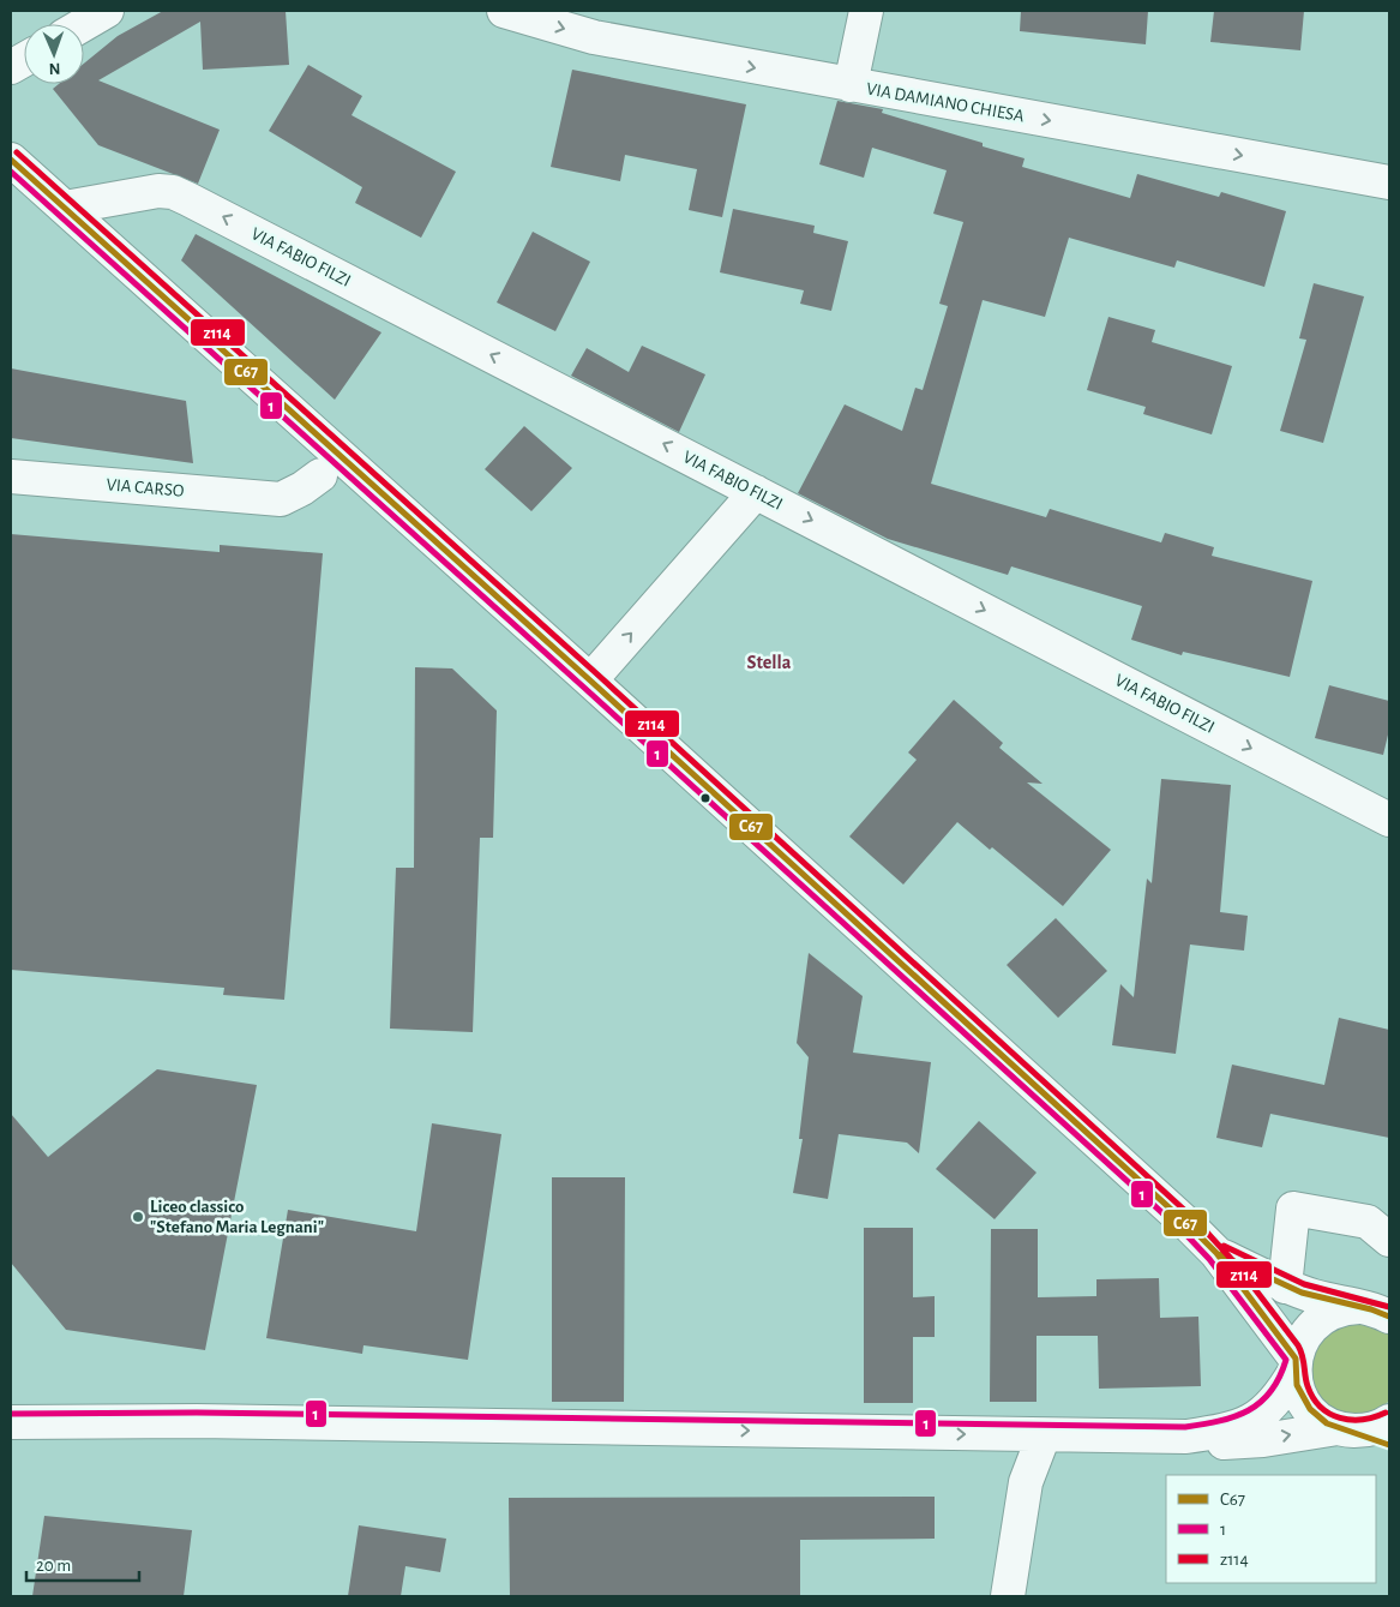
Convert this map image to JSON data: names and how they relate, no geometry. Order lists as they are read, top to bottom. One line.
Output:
{"streets":{"street":["VIA DAMIANO CHIESA","VIA FABIO FILZI","VIA CARSO"]},"one_way":["VIA DAMIANO CHIESA"],"districts":["Stella"],"places":["Liceo classico \"Stefano Maria Legnani\""],"lines":["transit line z114","transit line C67","transit line 1"],"legend":["C67","1","z114"],"scale_bar":"20 m","north":"bottom"}
